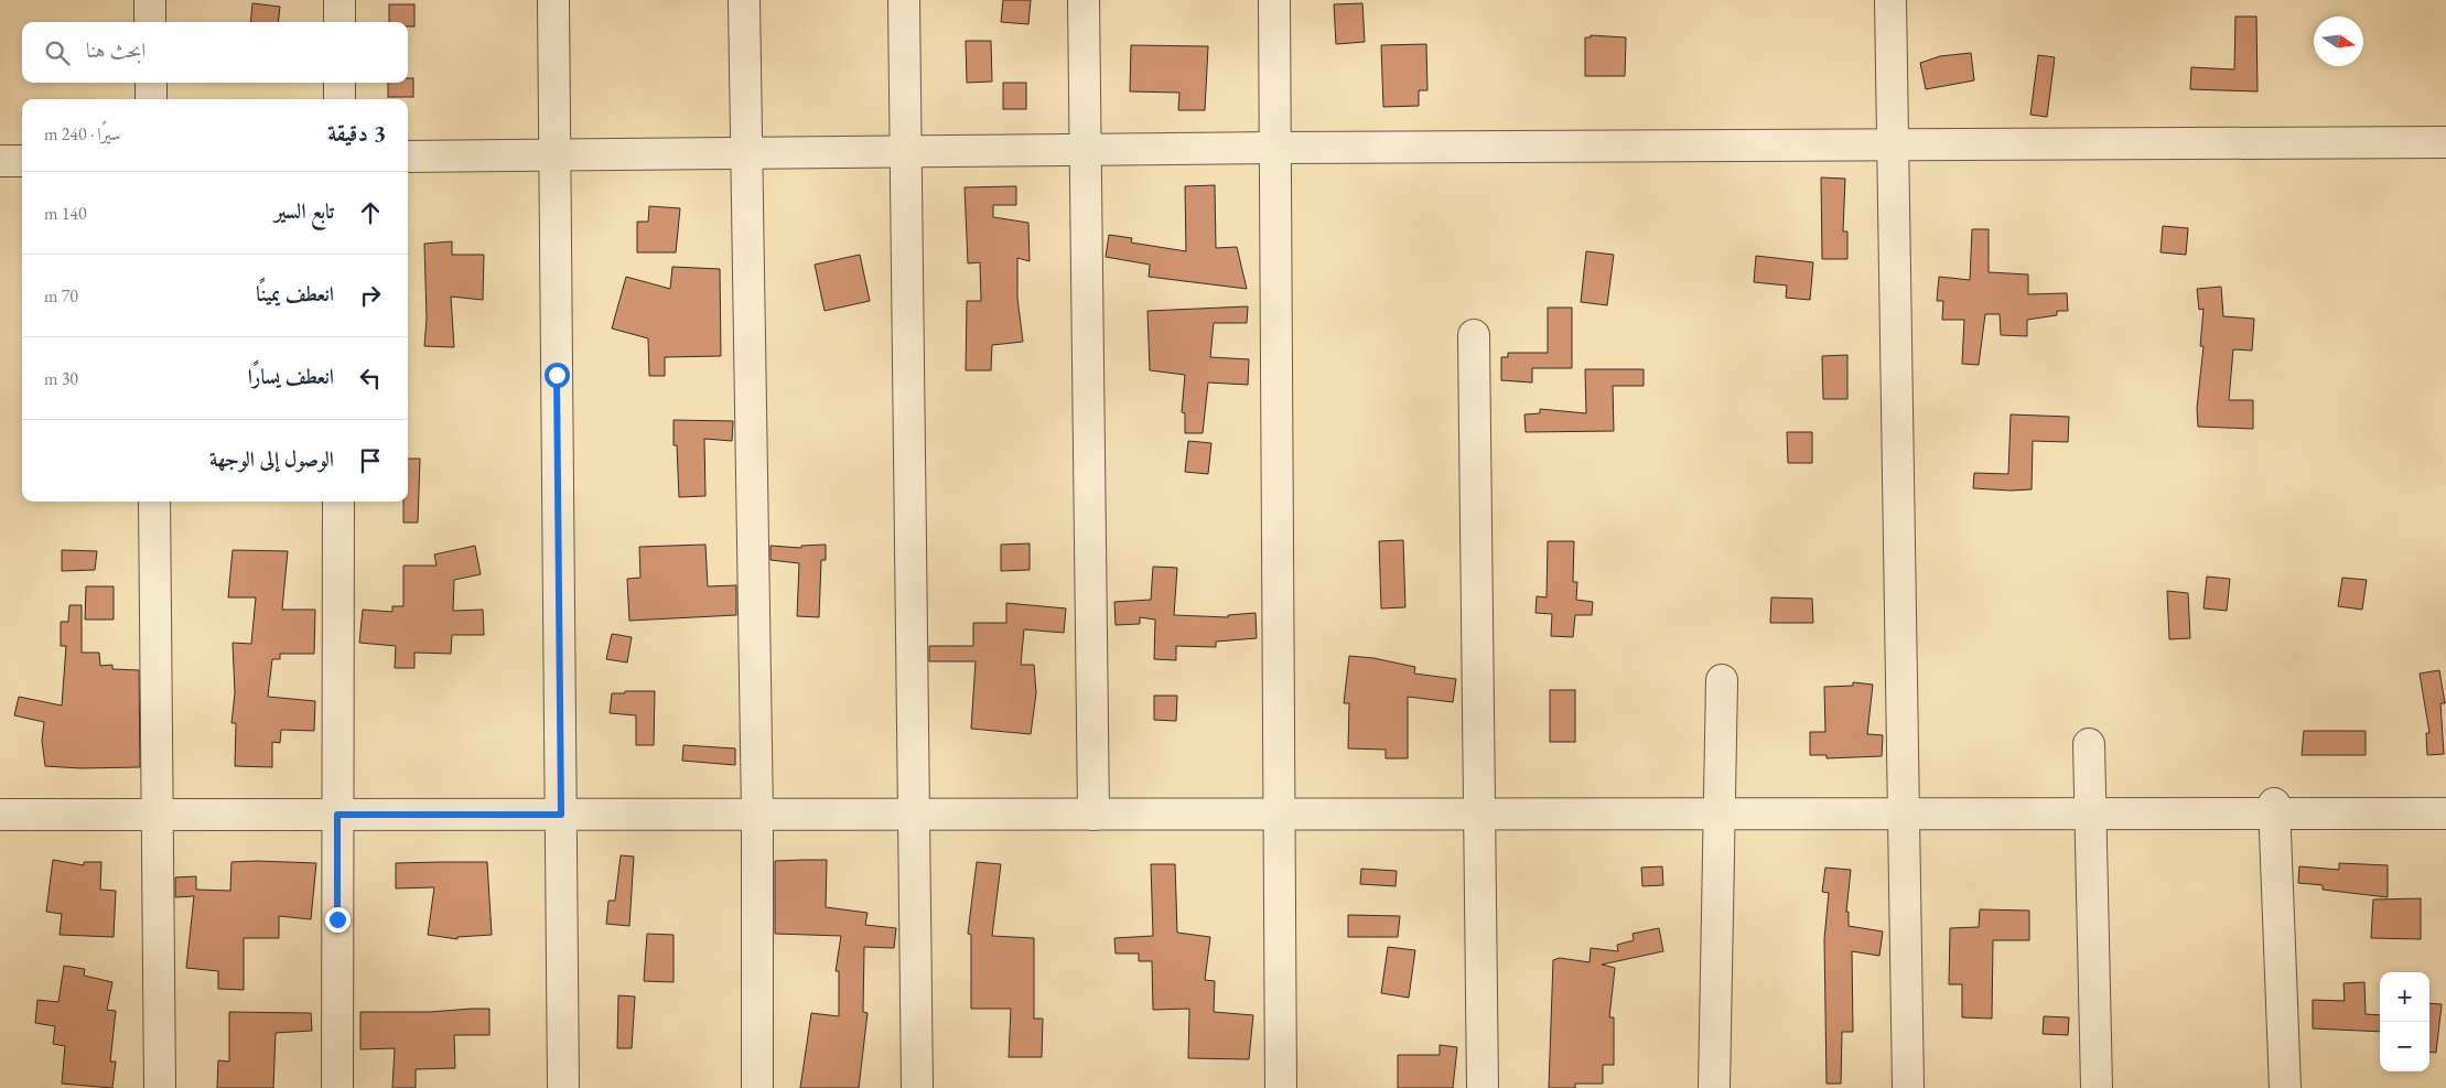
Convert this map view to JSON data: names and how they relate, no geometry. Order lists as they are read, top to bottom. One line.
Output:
{"north":"right","page":{"search":"ابحث هنا","heading":["3 دقيقة","سيرًا · 240 m"],"list":[["تابع السير","140 m"],["انعطف يمينًا","70 m"],["انعطف يسارًا","30 m"],"الوصول إلى الوجهة"],"map_buttons":["+","−"]}}
